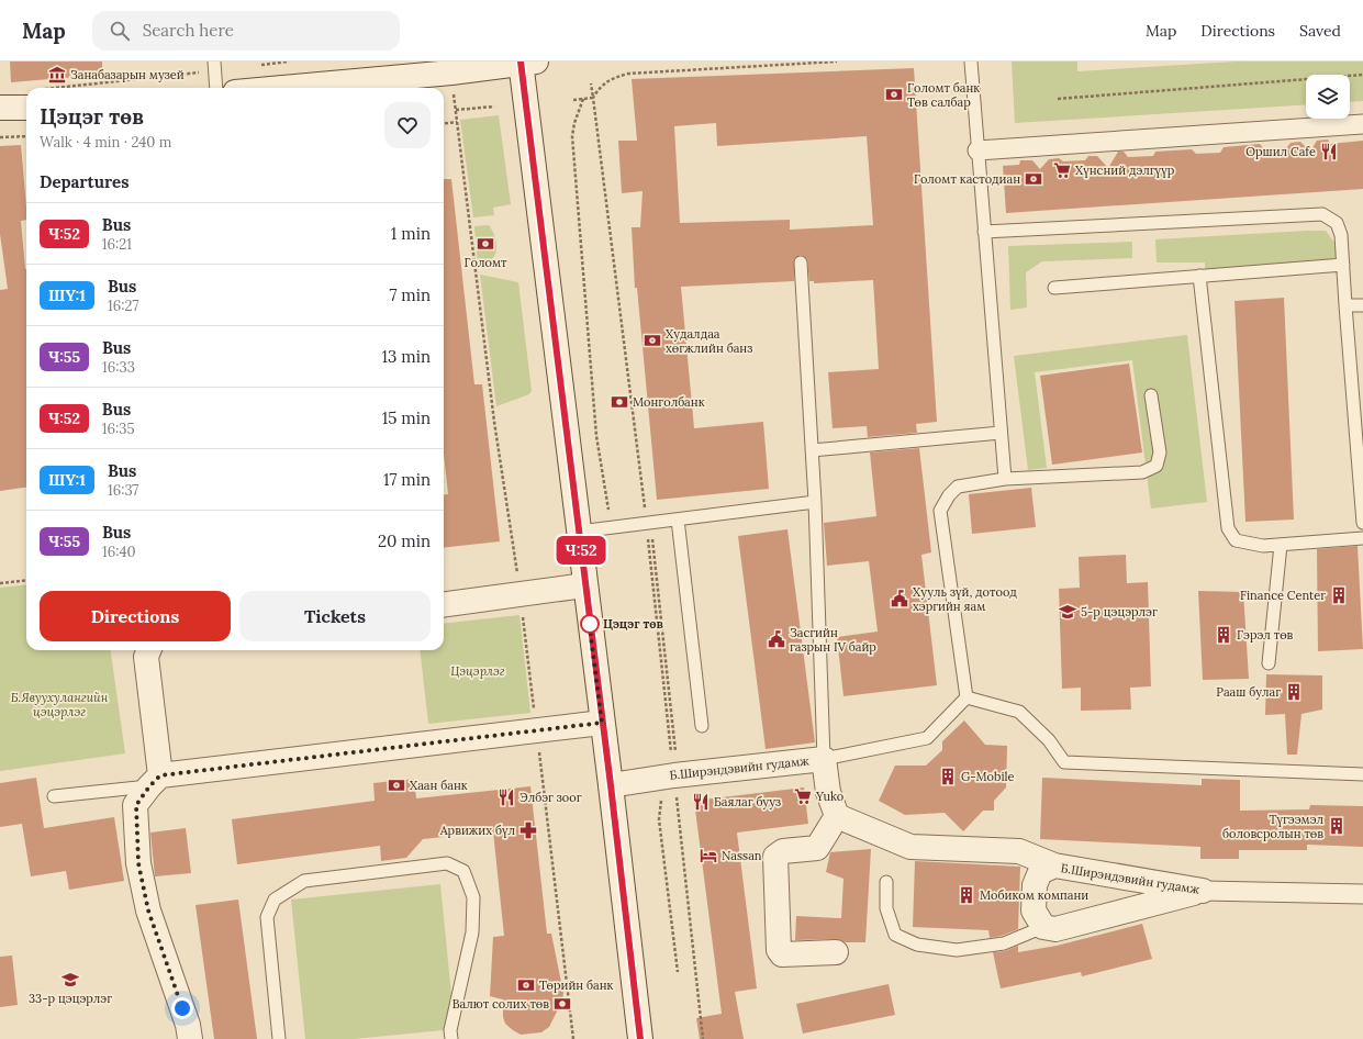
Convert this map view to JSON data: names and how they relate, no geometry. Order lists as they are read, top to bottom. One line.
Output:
{"streets":{"street":["Б.Ширэндэвийн гудамж"]},"parks":["Цэцэрлэг","Б.Явуухулангийн цэцэрлэг"],"places":{"museum":["Занабазарын музей"],"bank":["Голомт банк Төв салбар","Голомт кастодиан","Голомт","Худалдаа хөгжлийн банз","Монголбанк","Хаан банк","Төрийн банк","Валют солих төв"],"restaurant":["Оршил Cafe","Элбэг зоог","Баялаг бууз"],"supermarket":["Хүнсний дэлгүүр","Yuko"],"building":["Finance Center","Гэрэл төв","Рааш булаг","G-Mobile","Түгээмэл боловсролын төв","Мобиком компани"],"public building":["Хууль зүй, дотоод хэргийн яам","Засгийн газрын IV байр"],"school or university":["5-р цэцэрлэг","33-р цэцэрлэг"],"other":["Цэцэг төв"],"pharmacy":["Арвижих бүл"],"hotel":["Nassan"]},"lines":["bus line Ч:52"],"page":{"header":"Map","search":"Search here","nav":["Map","Directions","Saved"],"on_map":"Ч:52","heading":[["Цэцэг төв","Walk · 4 min · 240 m"],"Departures"],"list":[{"mark":"Ч:52","name":"Bus","note":"16:21","value":"1 min"},{"mark":"ШҮ:1","name":"Bus","note":"16:27","value":"7 min"},{"mark":"Ч:55","name":"Bus","note":"16:33","value":"13 min"},{"mark":"Ч:52","name":"Bus","note":"16:35","value":"15 min"},{"mark":"ШҮ:1","name":"Bus","note":"16:37","value":"17 min"},{"mark":"Ч:55","name":"Bus","note":"16:40","value":"20 min"}],"buttons":["Directions","Tickets"]}}
